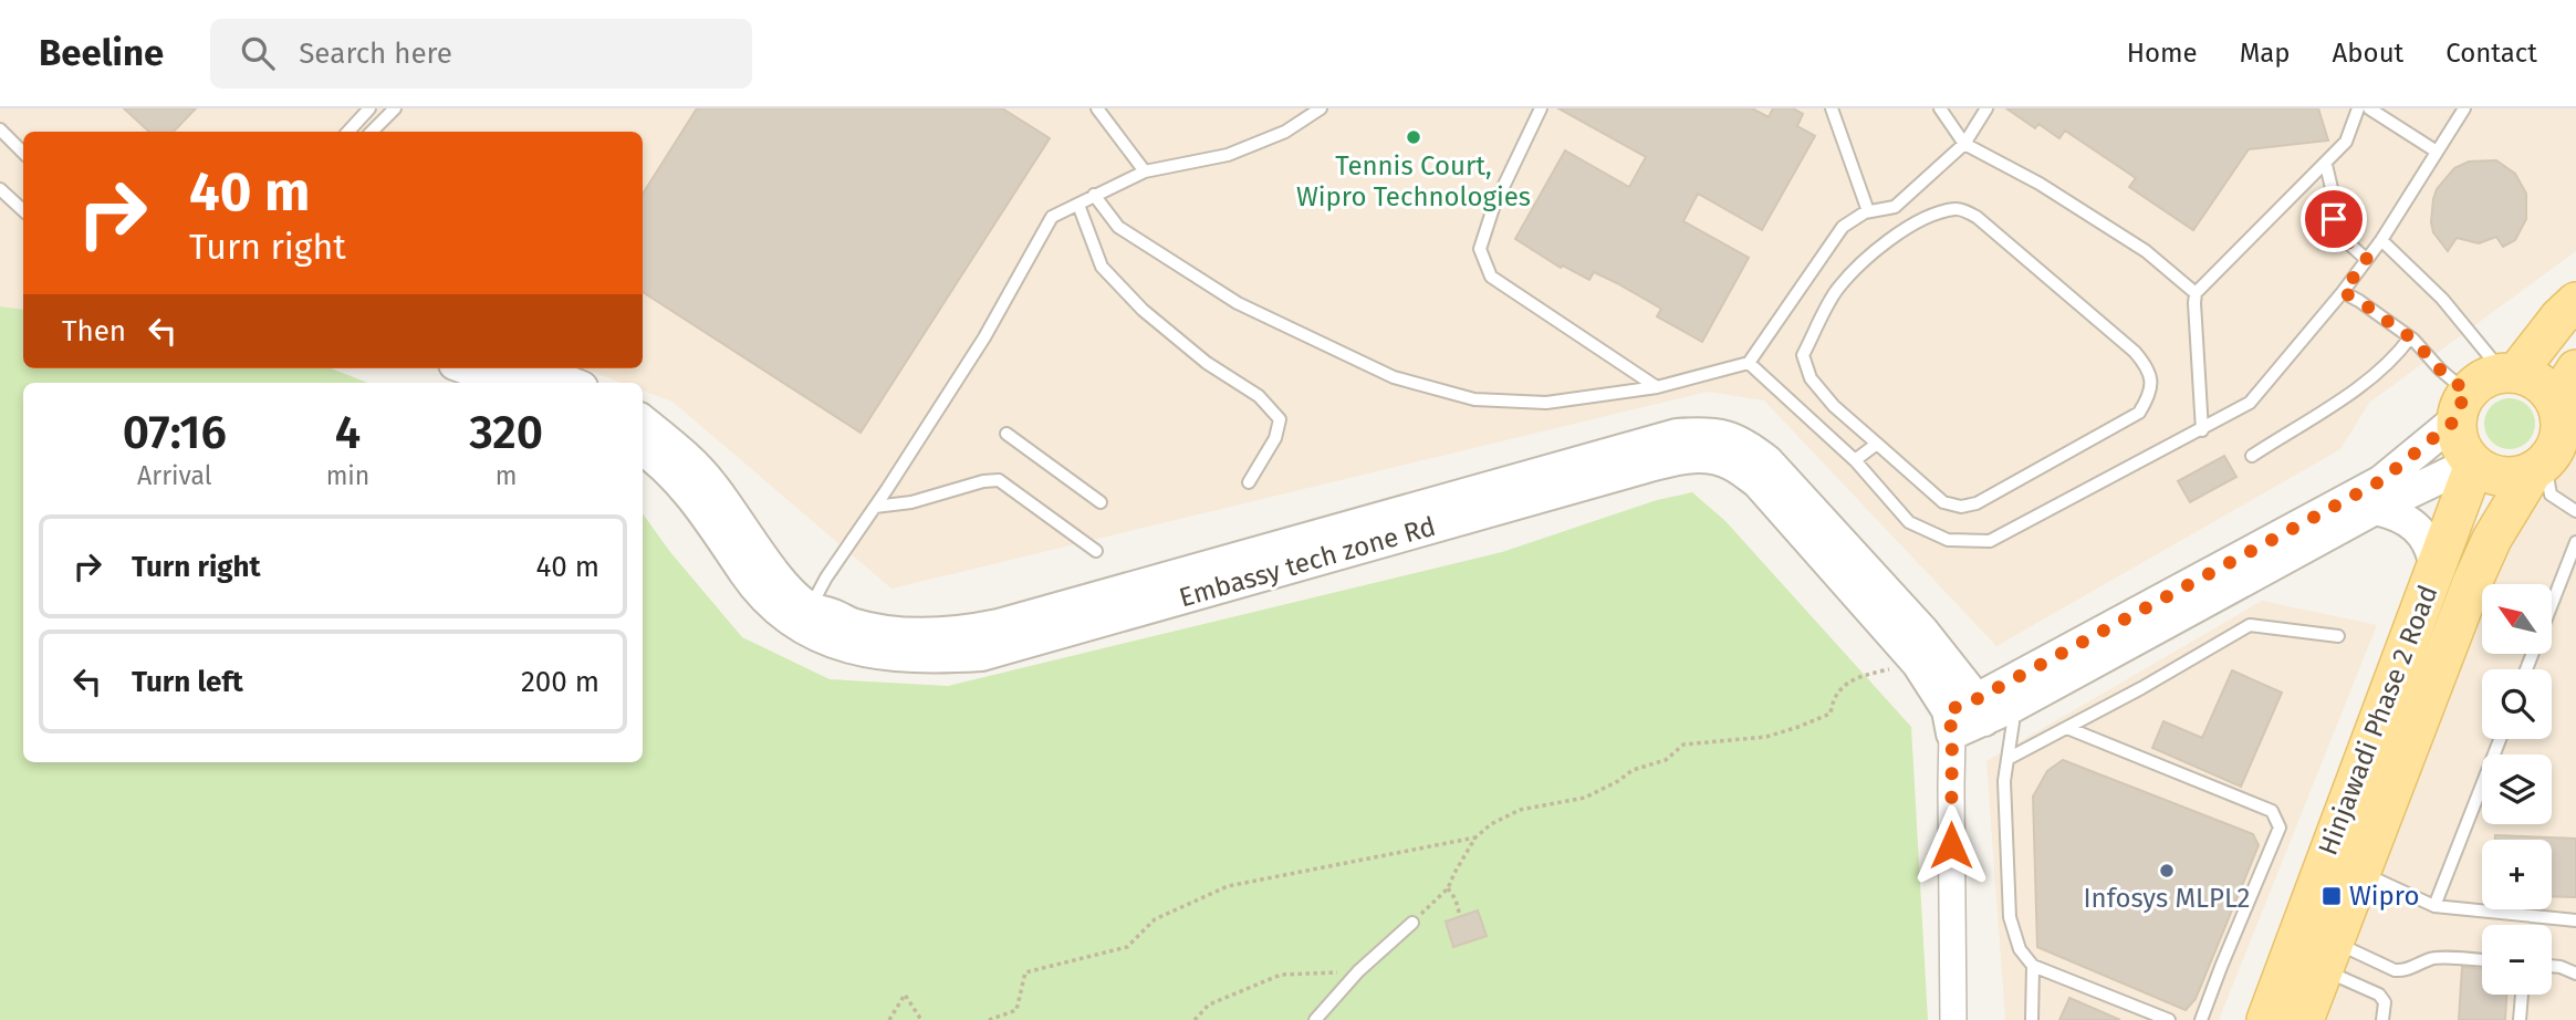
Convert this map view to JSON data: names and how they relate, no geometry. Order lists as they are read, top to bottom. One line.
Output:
{"streets":{"main road":["Hinjawadi Phase 2 Road"],"street":["Embassy tech zone Rd"]},"places":{"other":["Tennis Court, Wipro Technologies","Infosys MLPL2"],"transit":["Wipro"]},"north":"top left","page":{"header":"Beeline","search":"Search here","nav":["Home","Map","About","Contact"],"turn":["40 m","Turn right"],"then":"Then","eta":["07:16","Arrival","4","min","320","m"],"list":[{"name":"Turn right","value":"40 m"},{"name":"Turn left","value":"200 m"}],"map_buttons":["+","−"]}}
